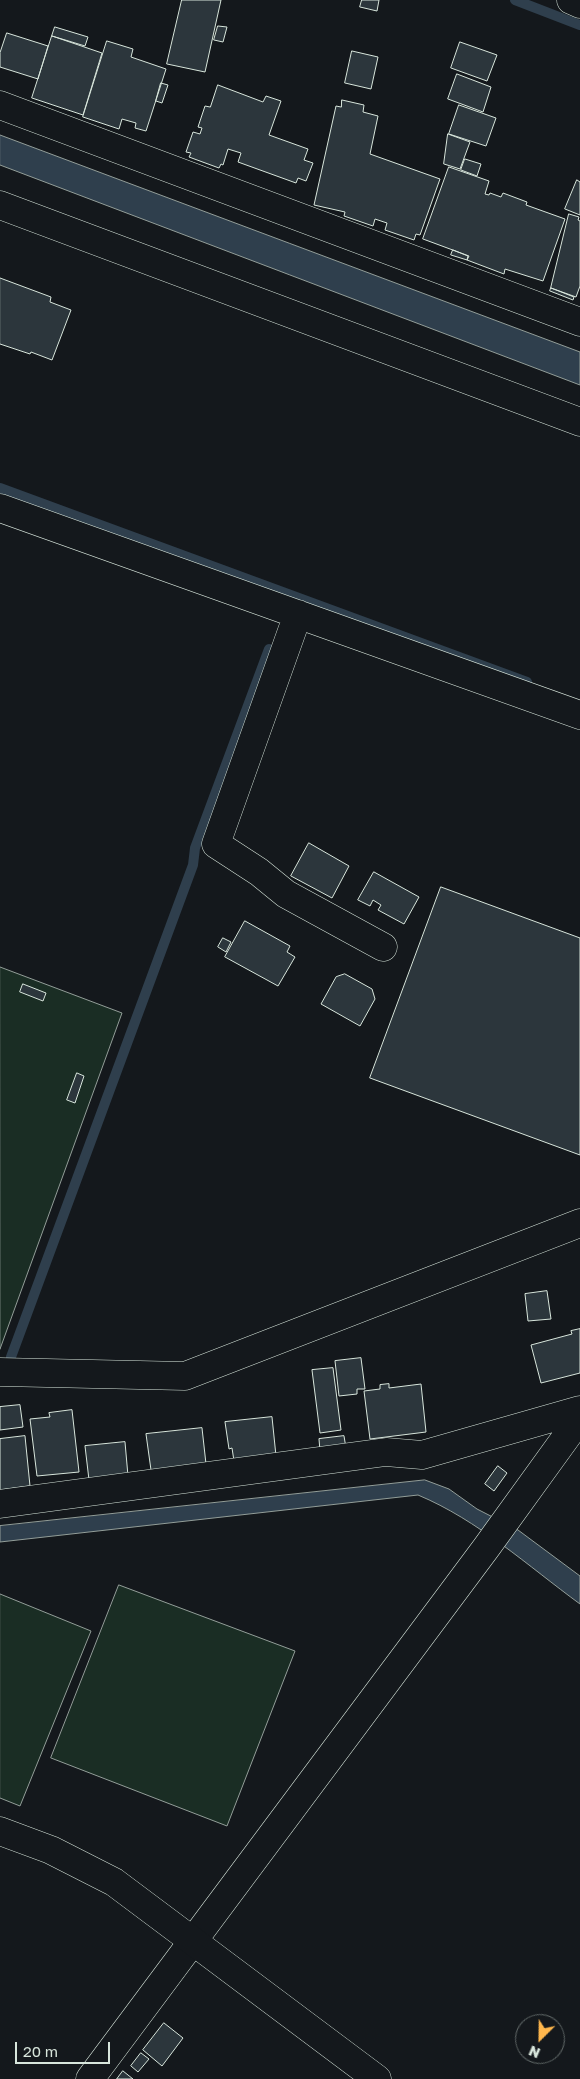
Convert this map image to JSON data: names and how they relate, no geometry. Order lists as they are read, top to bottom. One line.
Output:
{"scale_bar":"20 m","north":"bottom left"}
